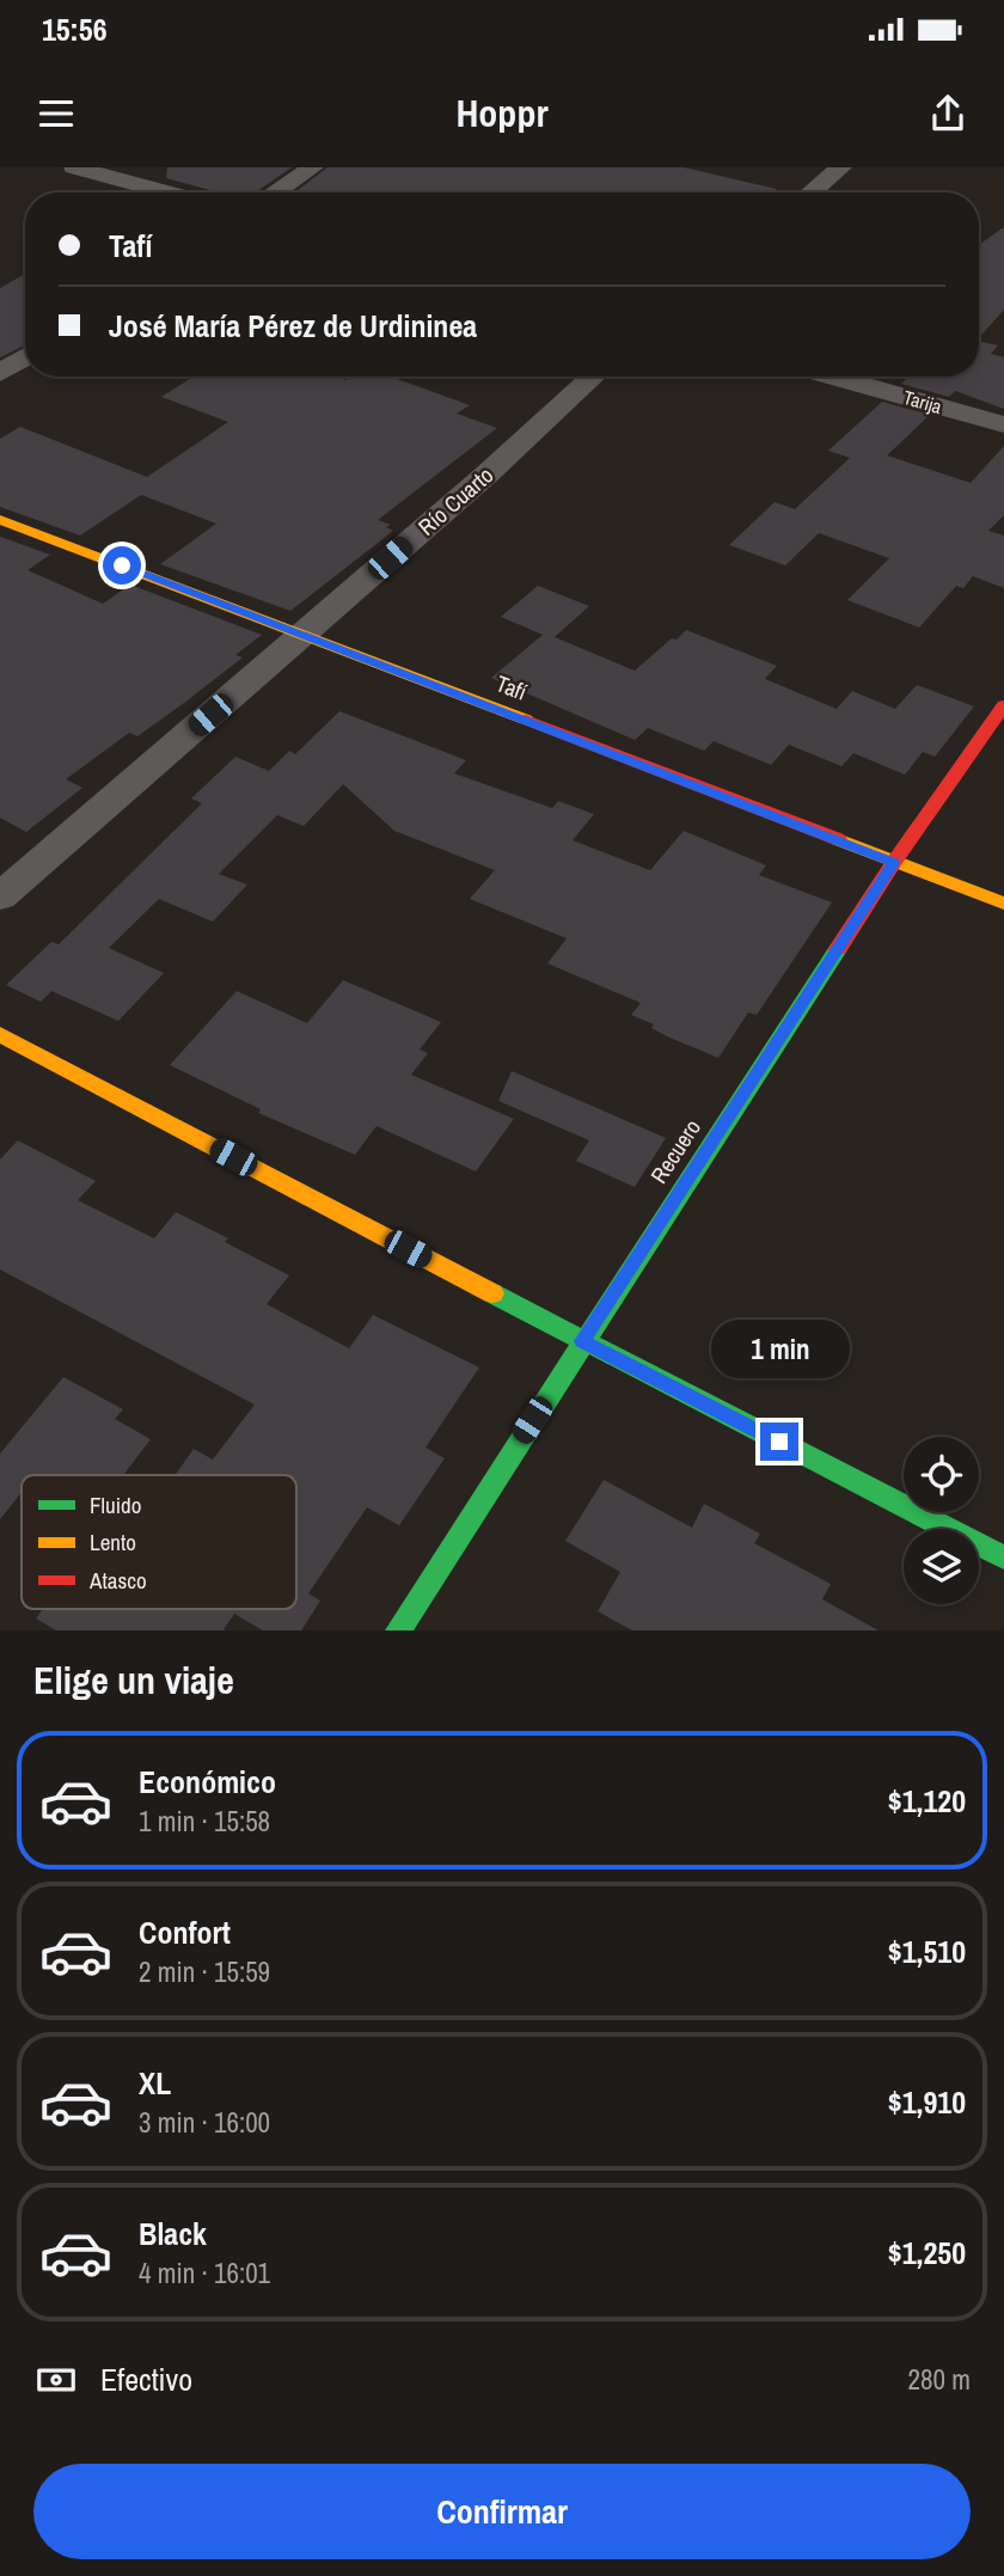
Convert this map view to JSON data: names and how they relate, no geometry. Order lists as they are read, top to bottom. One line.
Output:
{"streets":{"street":["Tarija","Río Cuarto","Tafí","Recuero"]},"crossings":[["Río Cuarto","Tafí"],["Tafí","Recuero"]],"legend":["Fluido","Lento","Atasco"],"page":{"status":"15:56","header":"Hoppr","banner":["Tafí","José María Pérez de Urdininea"],"bubble":"1 min","heading":"Elige un viaje","list":[{"name":"Económico","note":"1 min · 15:58","value":"$1,120"},{"name":"Confort","note":"2 min · 15:59","value":"$1,510"},{"name":"XL","note":"3 min · 16:00","value":"$1,910"},{"name":"Black","note":"4 min · 16:01","value":"$1,250"}],"pay":["Efectivo","280 m"],"buttons":"Confirmar"}}
